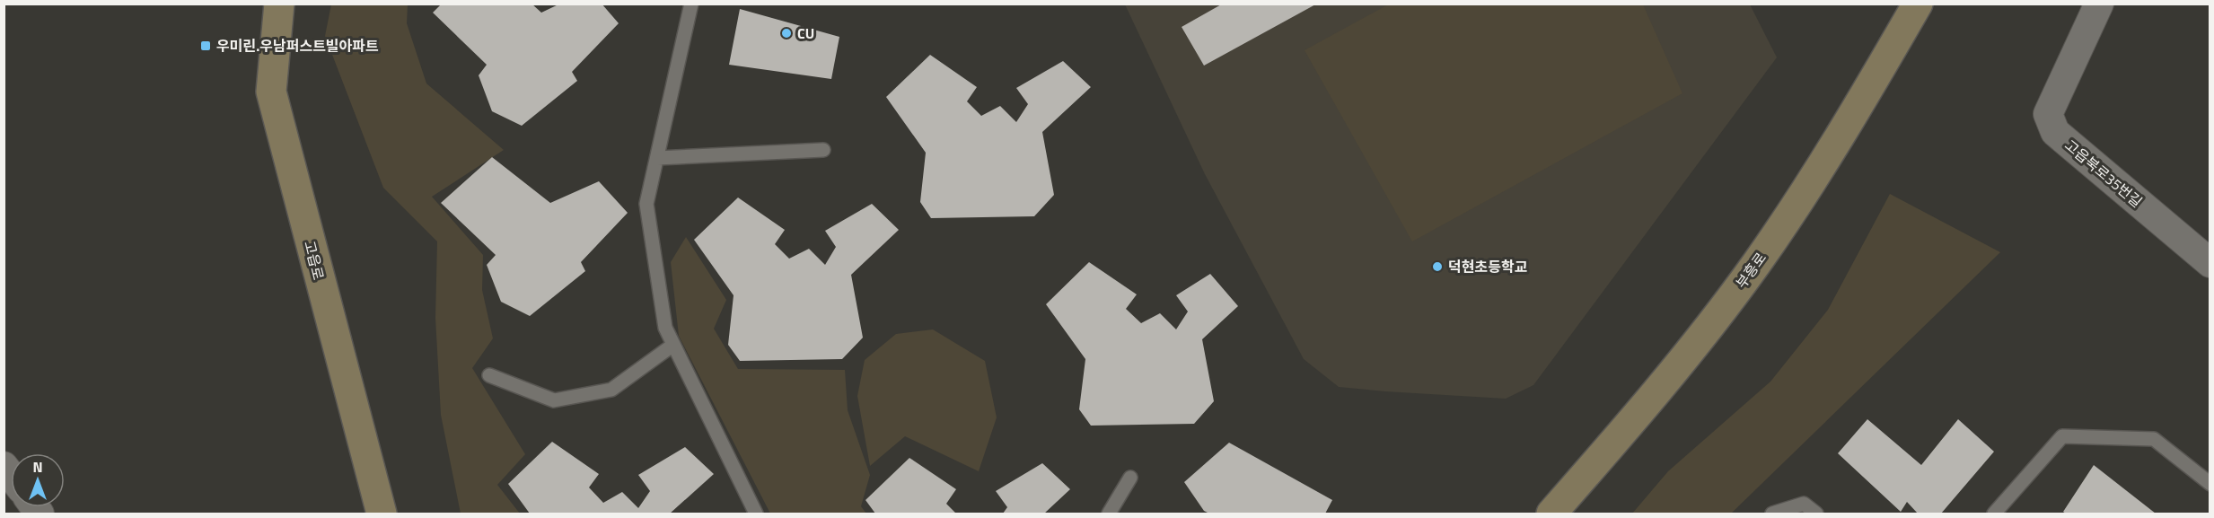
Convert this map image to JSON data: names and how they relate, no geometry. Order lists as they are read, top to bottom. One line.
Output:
{"streets":{"main road":["고읍로","부흥로"],"street":["고읍북로35번길"]},"places":{"other":["CU","덕현초등학교"],"transit":["우미린.우남퍼스트빌아파트"]},"north":"top"}
